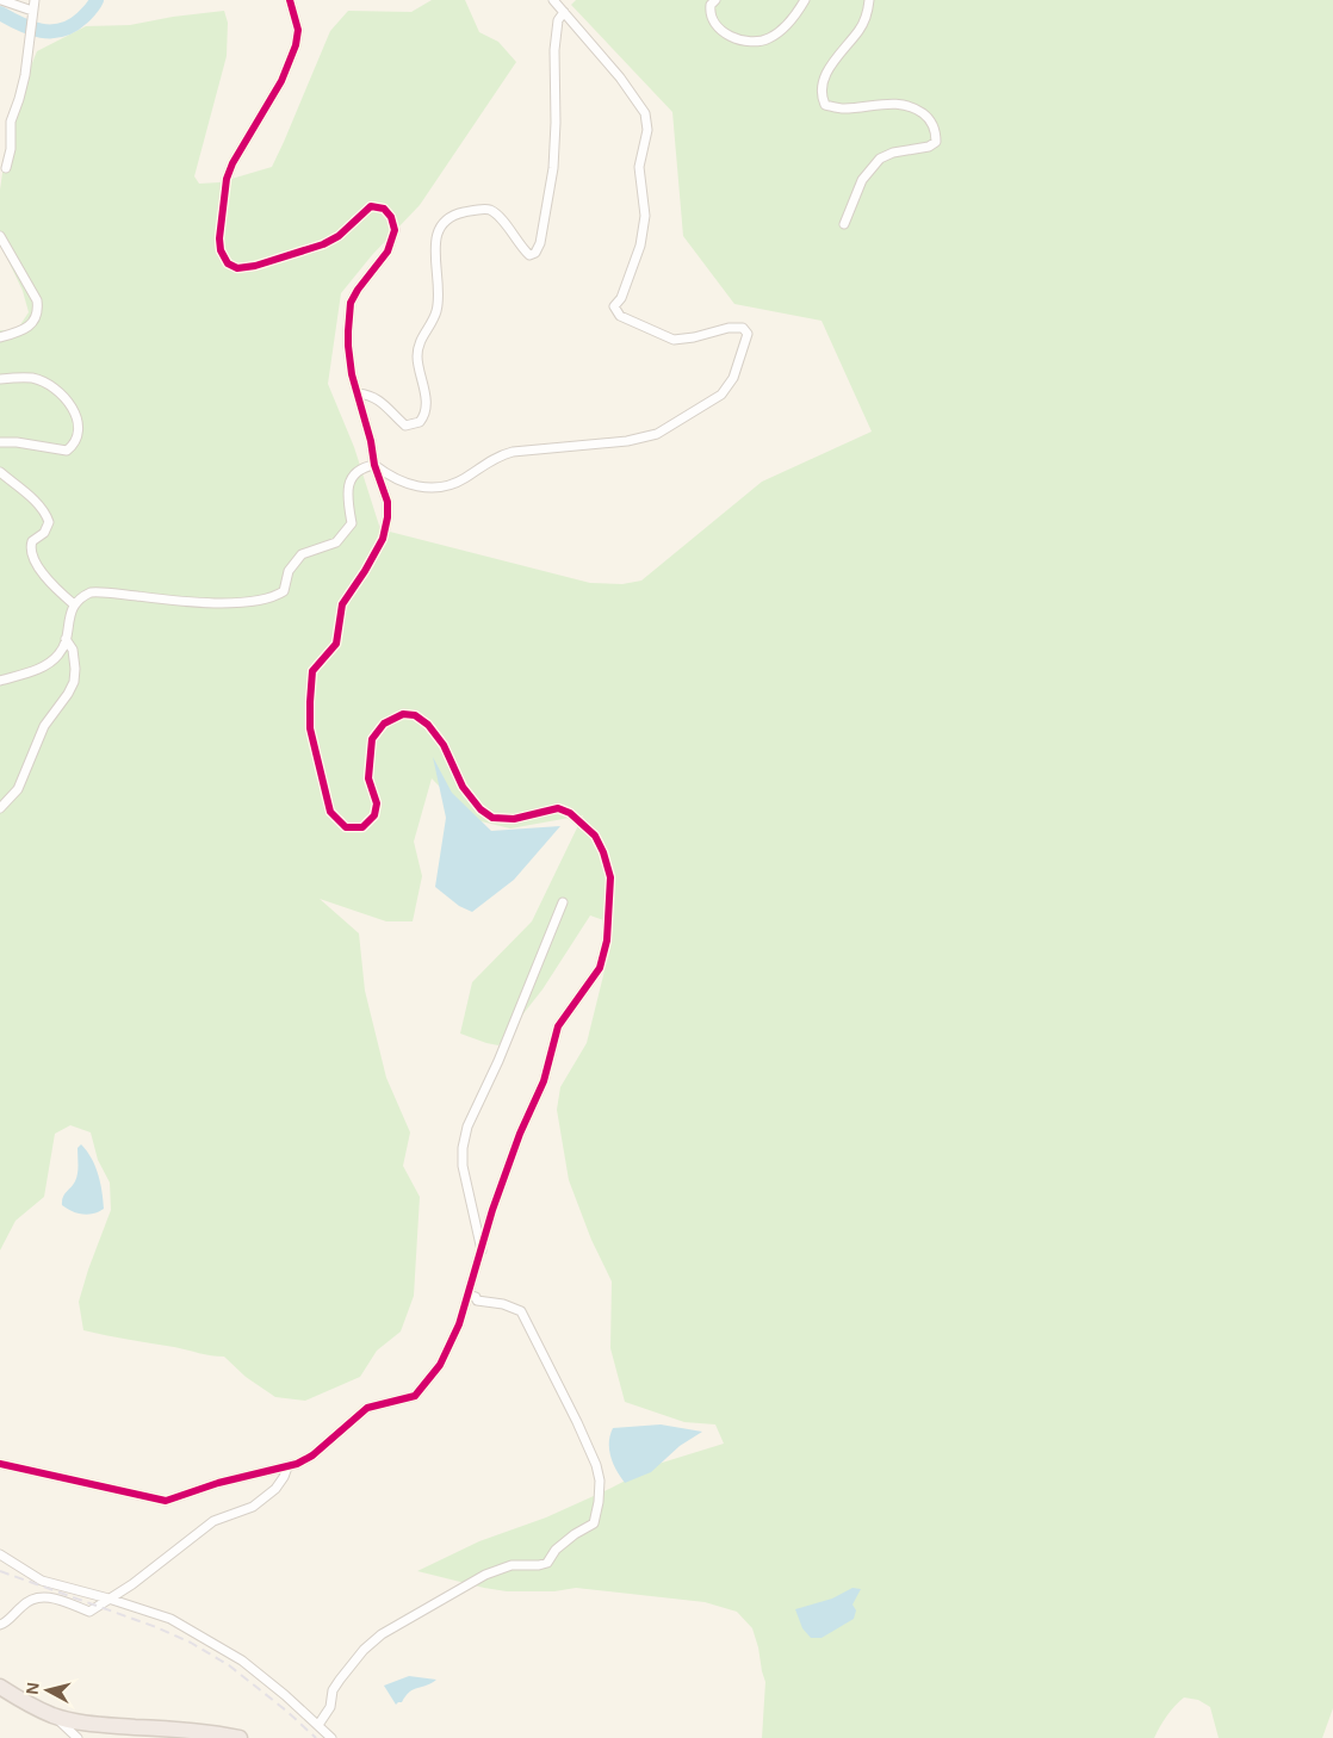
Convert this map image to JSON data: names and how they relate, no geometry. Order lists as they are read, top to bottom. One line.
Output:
{"north":"left"}
